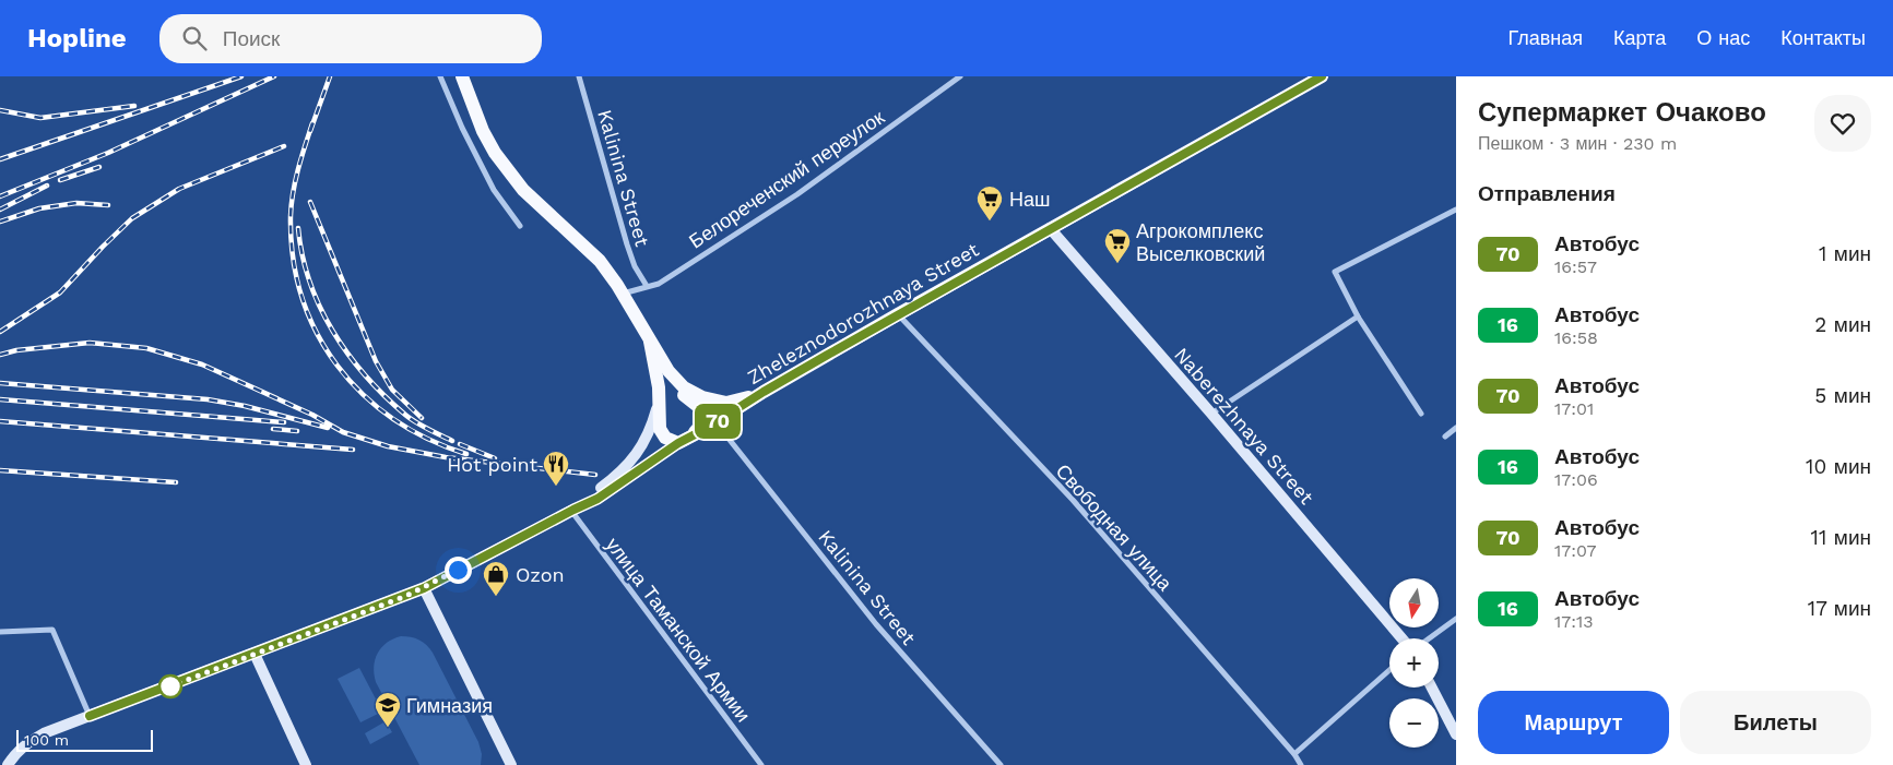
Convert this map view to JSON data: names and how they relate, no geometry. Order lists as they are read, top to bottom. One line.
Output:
{"streets":{"main road":["Zheleznodorozhnaya Street"],"street":["Kalinina Street","Белореченский переулок","Naberezhnaya Street","Свободная улица","улица Таманской Армии"]},"crossings":[["Kalinina Street","Белореченский переулок"],["Kalinina Street","Zheleznodorozhnaya Street"],["Zheleznodorozhnaya Street","Naberezhnaya Street"],["Zheleznodorozhnaya Street","Свободная улица"],["Zheleznodorozhnaya Street","улица Таманской Армии"]],"places":{"supermarket":["Наш","Агрокомплекс Выселковский"],"restaurant":["Hot point"],"shop":["Ozon"],"school or university":["Гимназия"]},"lines":["bus line 70"],"scale_bar":"100 m","north":"bottom","page":{"header":"Hopline","search":"Поиск","nav":["Главная","Карта","О нас","Контакты"],"on_map":"70","heading":[["Супермаркет Очаково","Пешком · 3 мин · 230 m"],"Отправления"],"list":[{"mark":"70","name":"Автобус","note":"16:57","value":"1 мин"},{"mark":"16","name":"Автобус","note":"16:58","value":"2 мин"},{"mark":"70","name":"Автобус","note":"17:01","value":"5 мин"},{"mark":"16","name":"Автобус","note":"17:06","value":"10 мин"},{"mark":"70","name":"Автобус","note":"17:07","value":"11 мин"},{"mark":"16","name":"Автобус","note":"17:13","value":"17 мин"}],"map_buttons":["+","−"],"buttons":["Маршрут","Билеты"],"scale":"100 m"}}
